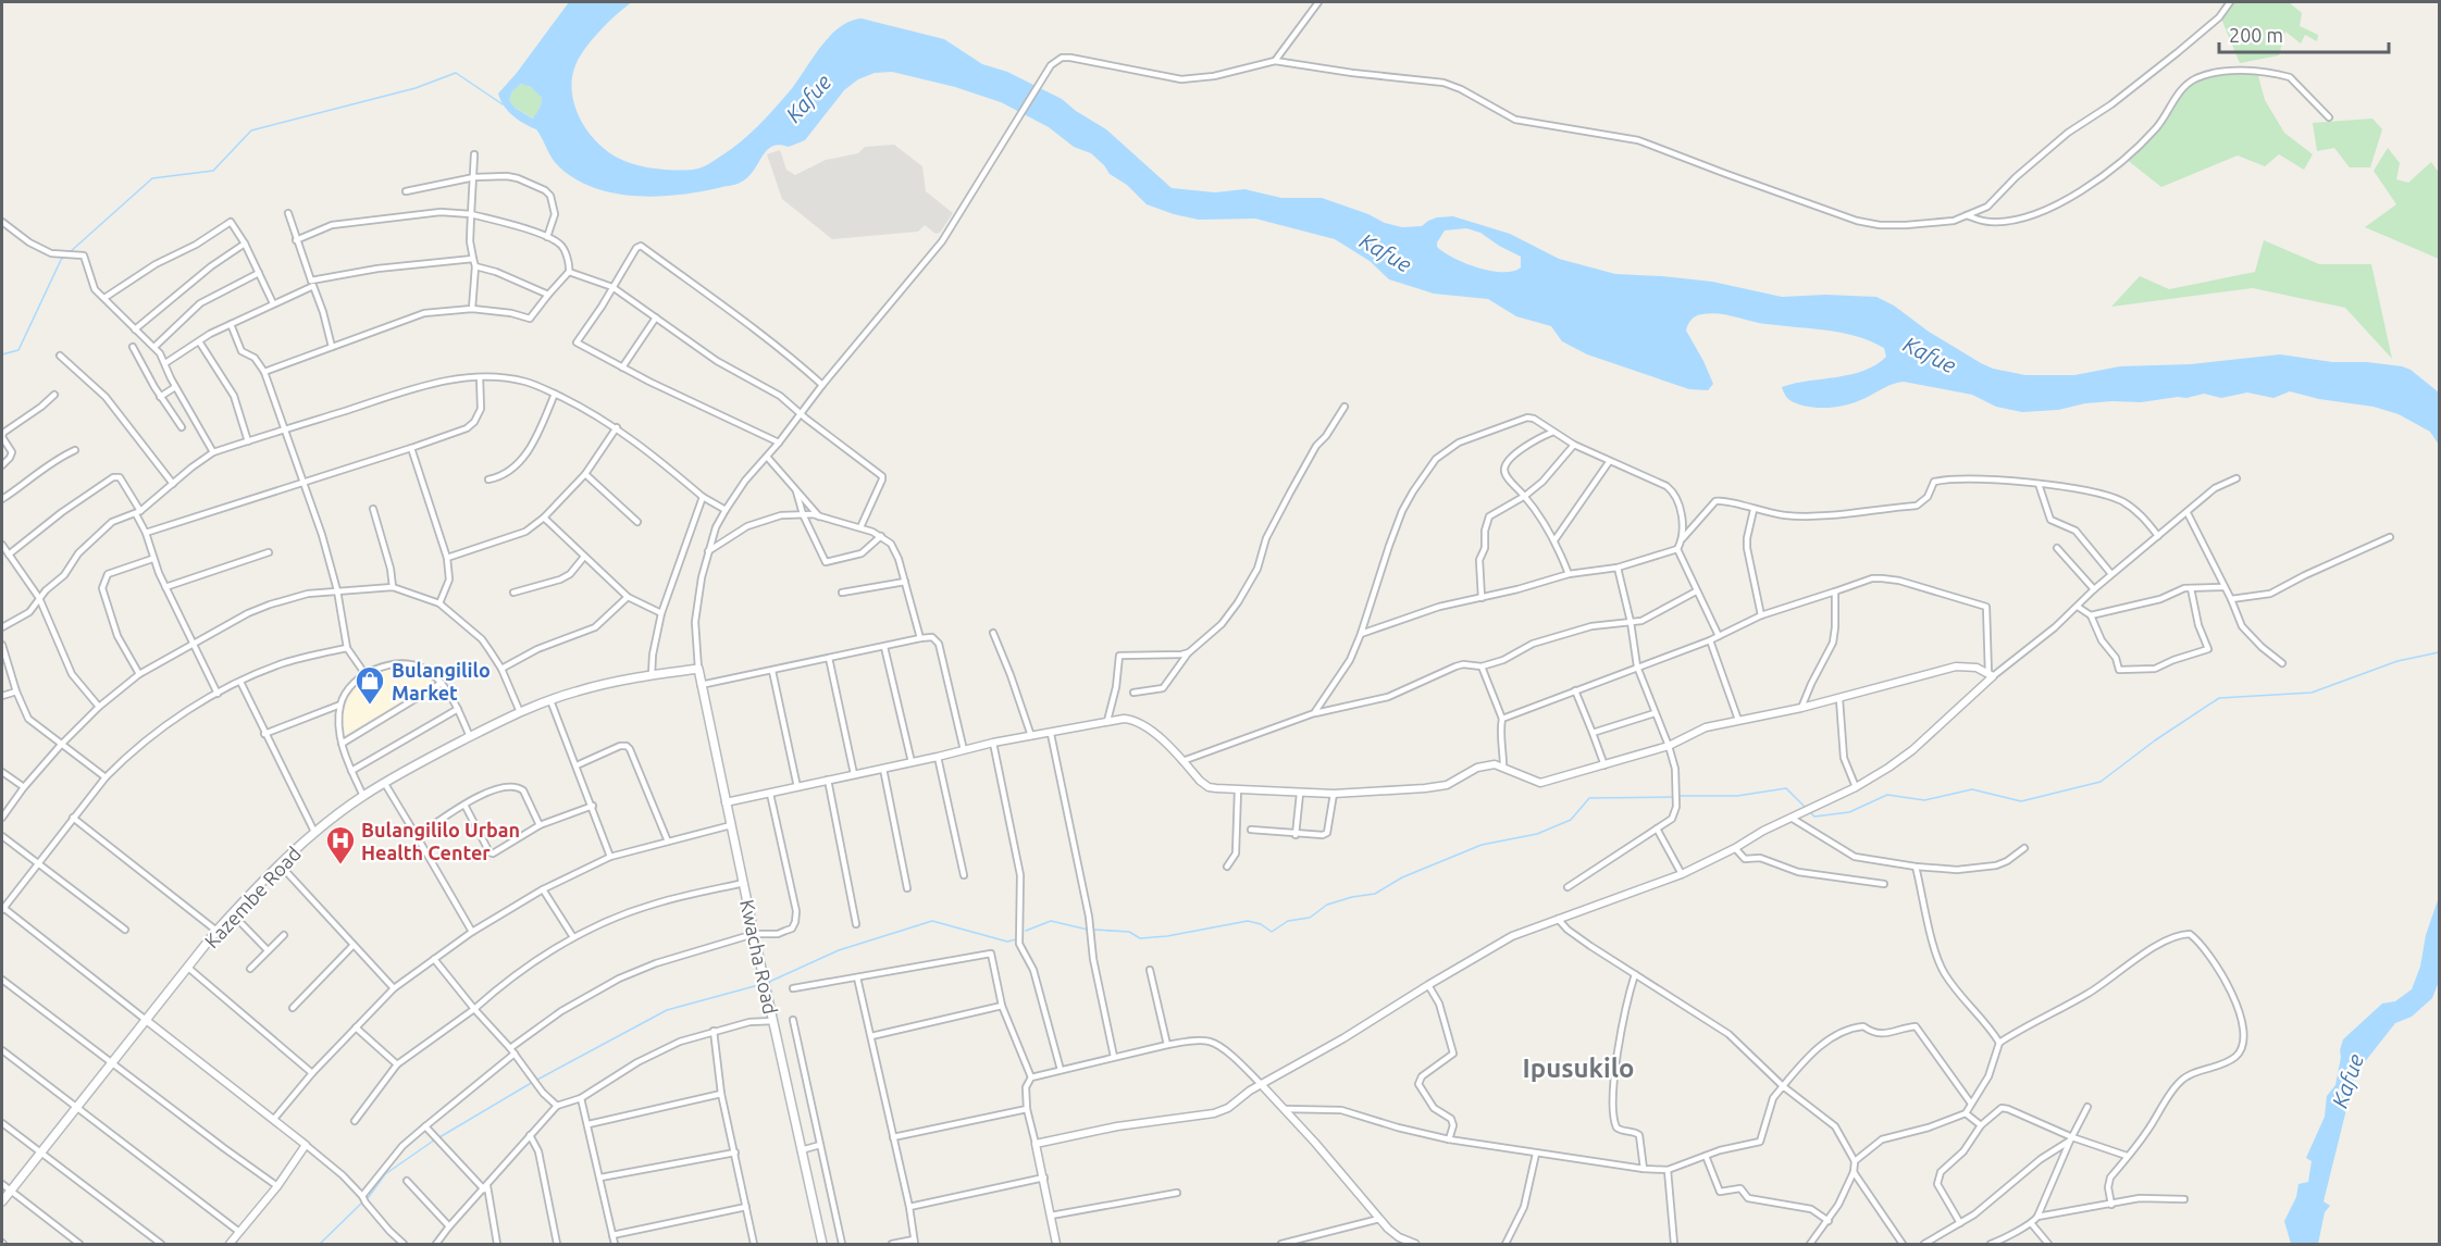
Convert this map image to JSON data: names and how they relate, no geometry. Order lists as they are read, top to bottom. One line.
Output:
{"streets":{"main road":["Kazembe Road","Kwacha Road"]},"crossings":[["Kazembe Road","Kwacha Road"]],"districts":["Ipusukilo"],"water":["Kafue"],"places":{"shop":["Bulangililo Market"],"hospital":["Bulangililo Urban Health Center"]},"scale_bar":"200 m"}
